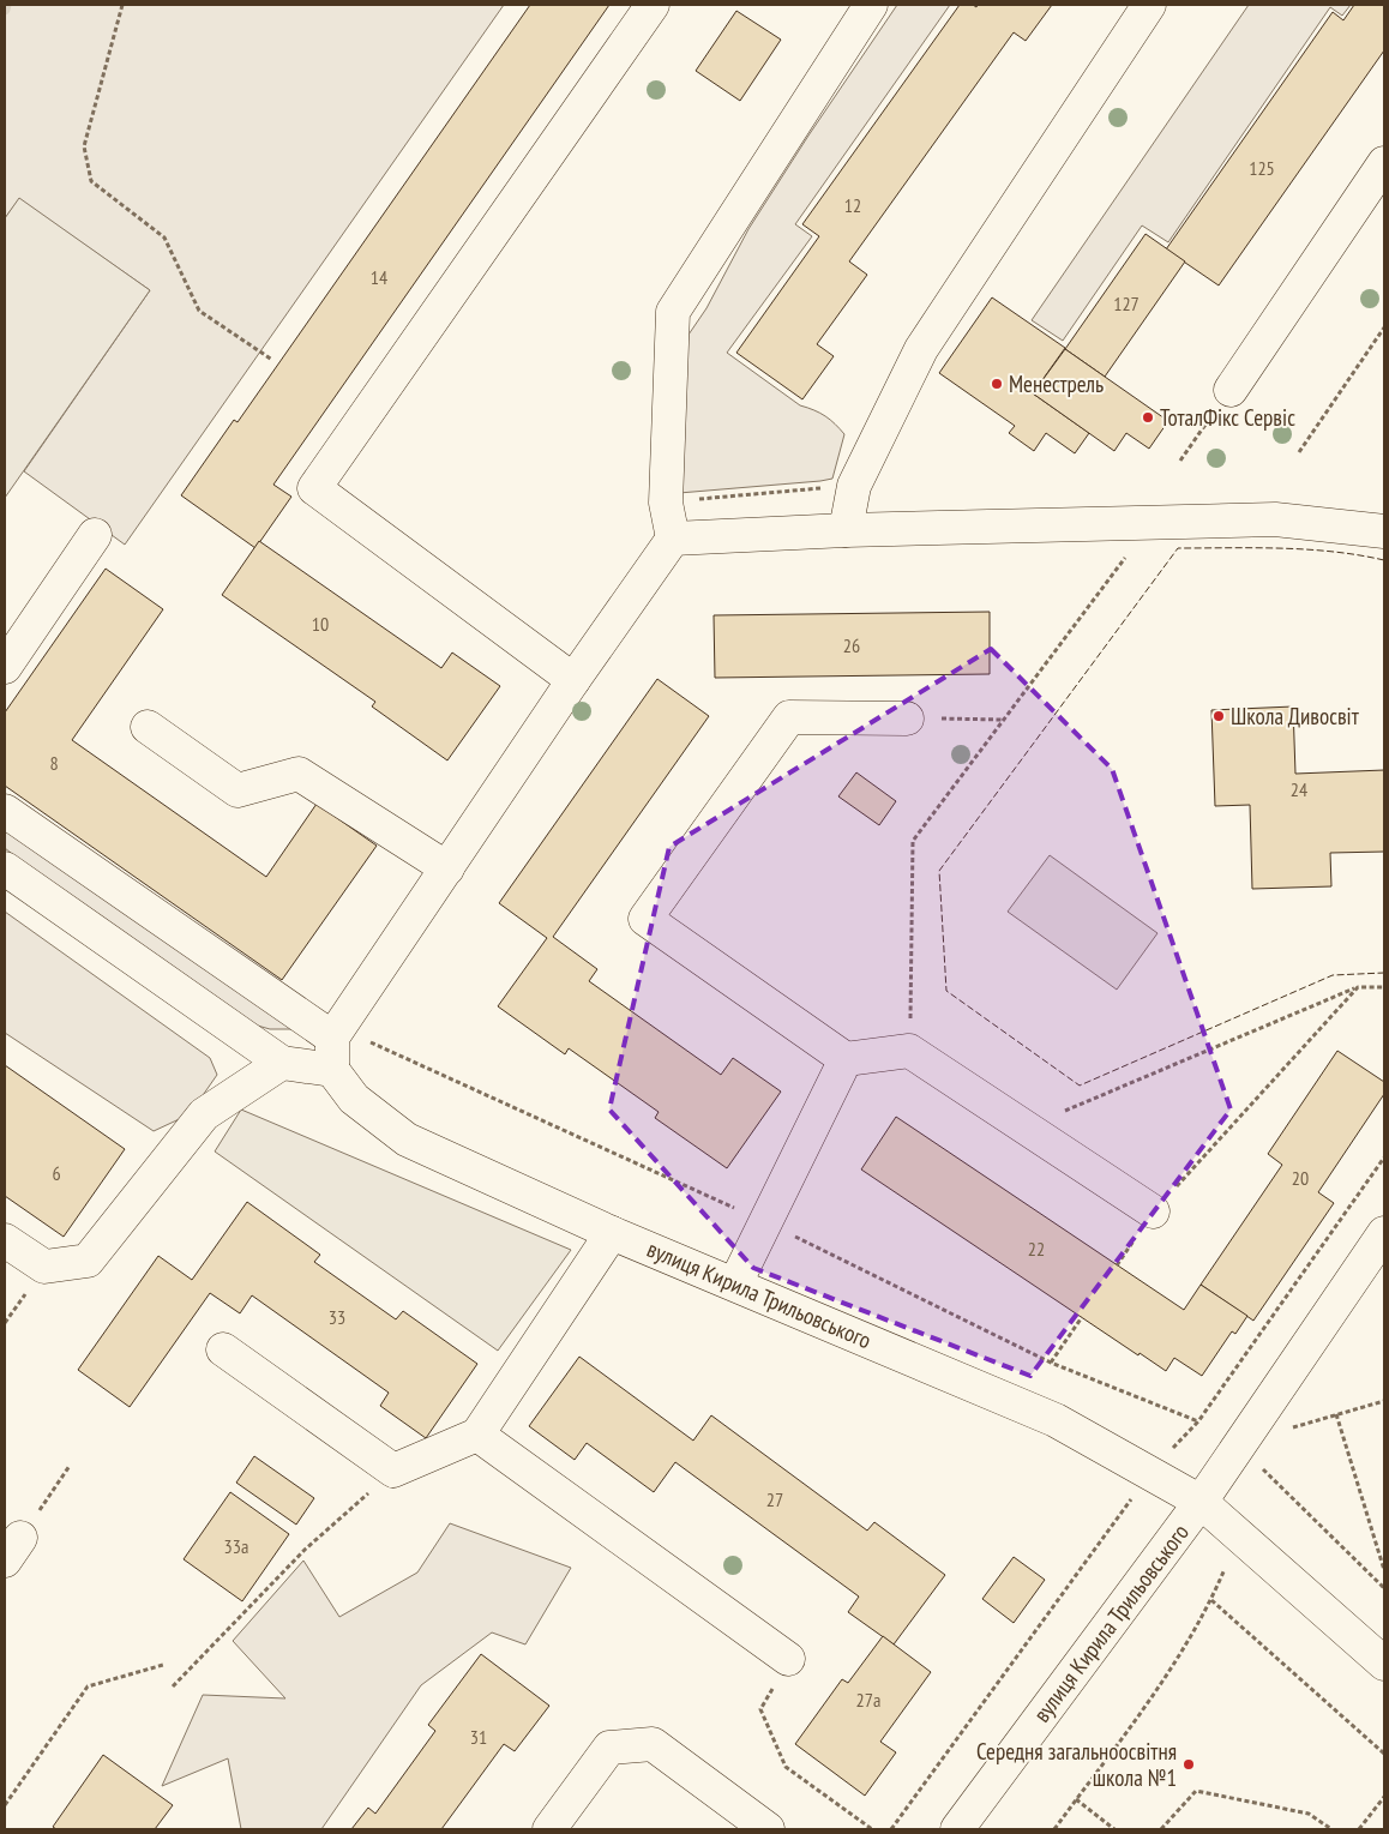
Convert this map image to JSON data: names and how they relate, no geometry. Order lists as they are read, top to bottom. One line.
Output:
{"streets":{"street":["вулиця Кирила Трильовського"]},"places":["Менестрель","ТоталФікс Сервіс","Школа Дивосвіт","Середня загальноосвітня школа №1"],"house_numbers":["125","12","14","127","10","26","8","24","6","20","22","33","27","33а","27а","31"]}
